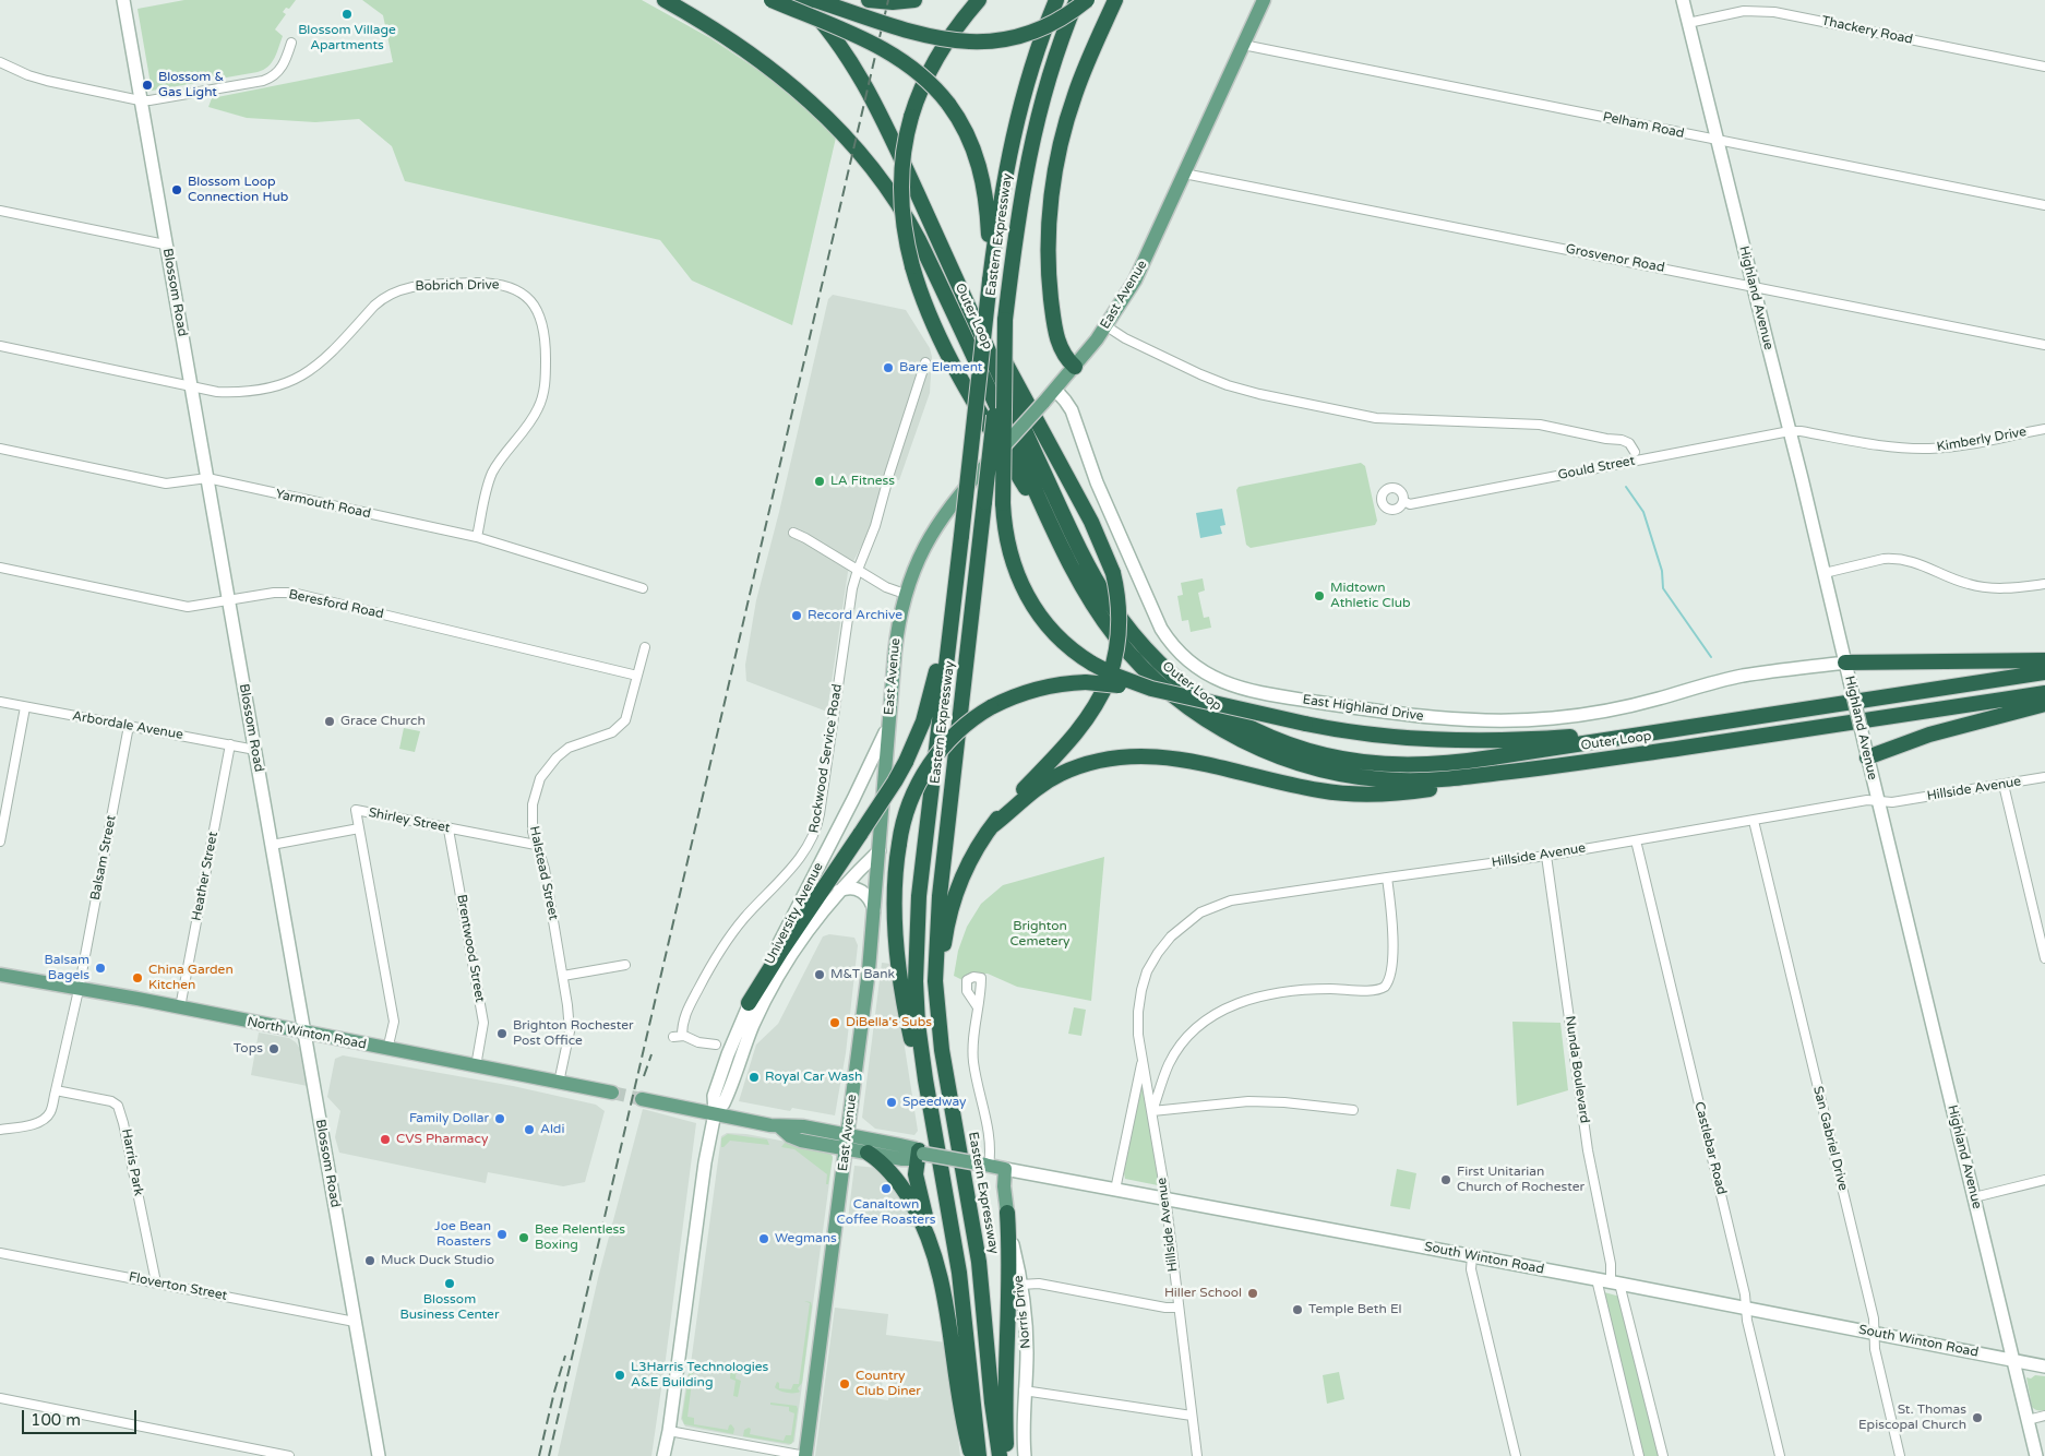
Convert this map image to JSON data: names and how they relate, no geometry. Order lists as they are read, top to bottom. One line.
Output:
{"streets":{"highway":["Eastern Expressway","Outer Loop"],"main road":["East Avenue","North Winton Road","South Winton Road","Norris Drive"],"street":["Thackery Road","Pelham Road","Grosvenor Road","Bobrich Drive","Blossom Road","Highland Avenue","Kimberly Drive","Gould Street","Yarmouth Road","Beresford Road","East Highland Drive","Arbordale Avenue","Rockwood Service Road","Hillside Avenue","Shirley Street","Balsam Street","Halstead Street","Heather Street","University Avenue","Brentwood Street","Nunda Boulevard","San Gabriel Drive","Castlebar Road","Harris Park","Floverton Street"]},"crossings":[["Thackery Road","Highland Avenue"],["Pelham Road","East Avenue"],["Pelham Road","Highland Avenue"],["Grosvenor Road","East Avenue"],["Grosvenor Road","Highland Avenue"],["Bobrich Drive","Blossom Road"],["Bobrich Drive","Yarmouth Road"],["Blossom Road","Yarmouth Road"],["Blossom Road","Beresford Road"],["Blossom Road","Arbordale Avenue"],["Blossom Road","Shirley Street"],["Blossom Road","North Winton Road"],["Blossom Road","Floverton Street"],["East Avenue","East Highland Drive"],["East Avenue","University Avenue"],["East Avenue","South Winton Road"],["Highland Avenue","Kimberly Drive"],["Highland Avenue","Gould Street"],["Highland Avenue","East Highland Drive"],["Highland Avenue","Hillside Avenue"],["Highland Avenue","South Winton Road"],["Kimberly Drive","Gould Street"],["Beresford Road","Halstead Street"],["Arbordale Avenue","Balsam Street"],["Arbordale Avenue","Heather Street"],["Hillside Avenue","Nunda Boulevard"],["Hillside Avenue","San Gabriel Drive"],["Hillside Avenue","Castlebar Road"],["Hillside Avenue","South Winton Road"],["Shirley Street","Halstead Street"],["Shirley Street","Brentwood Street"],["Balsam Street","North Winton Road"],["Halstead Street","North Winton Road"],["Heather Street","North Winton Road"],["University Avenue","South Winton Road"],["Brentwood Street","North Winton Road"],["Nunda Boulevard","South Winton Road"],["San Gabriel Drive","South Winton Road"],["Castlebar Road","South Winton Road"],["Harris Park","Floverton Street"],["South Winton Road","Norris Drive"]],"parks":["Brighton Cemetery"],"places":["Blossom Village Apartments","Blossom & Gas Light","Blossom Loop Connection Hub","Bare Element","LA Fitness","Midtown Athletic Club","Record Archive","Grace Church","Balsam Bagels","M&T Bank","China Garden Kitchen","DiBella's Subs","Brighton Rochester Post Office","Tops","Royal Car Wash","Speedway","Family Dollar","Aldi","CVS Pharmacy","First Unitarian Church of Rochester","Canaltown Coffee Roasters","Joe Bean Roasters","Bee Relentless Boxing","Wegmans","Muck Duck Studio","Blossom Business Center","Hiller School","Temple Beth El","L3Harris Technologies A&E Building","Country Club Diner","St. Thomas Episcopal Church"],"scale_bar":"100 m"}
